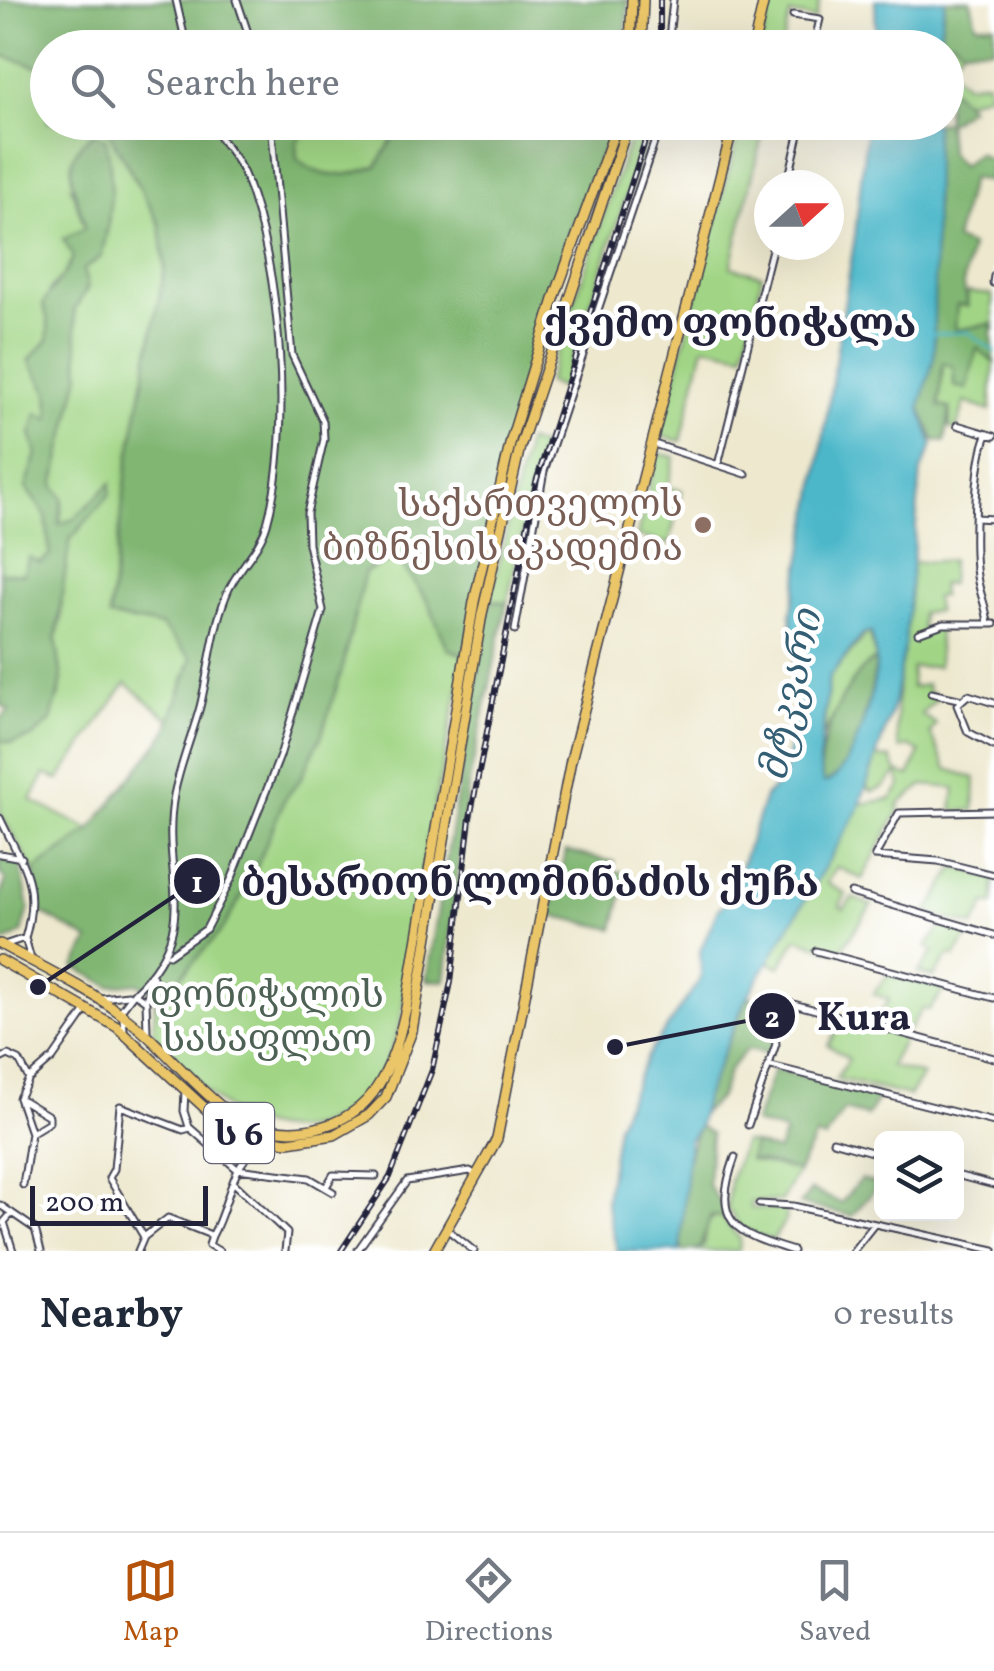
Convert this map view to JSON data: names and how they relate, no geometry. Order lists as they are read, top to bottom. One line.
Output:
{"streets":{"highway":["ს 6"]},"districts":["ქვემო ფონიჭალა"],"water":["მტკვარი"],"parks":["ფონიჭალის სასაფლაო"],"places":["საქართველოს ბიზნესის აკადემია","ბესარიონ ლომინაძის ქუჩა","Kura"],"scale_bar":"200 m","north":"right","page":{"search":"Search here","scale":"200 m","heading":["Nearby","0 results"],"nav":["Map","Directions","Saved"]}}
